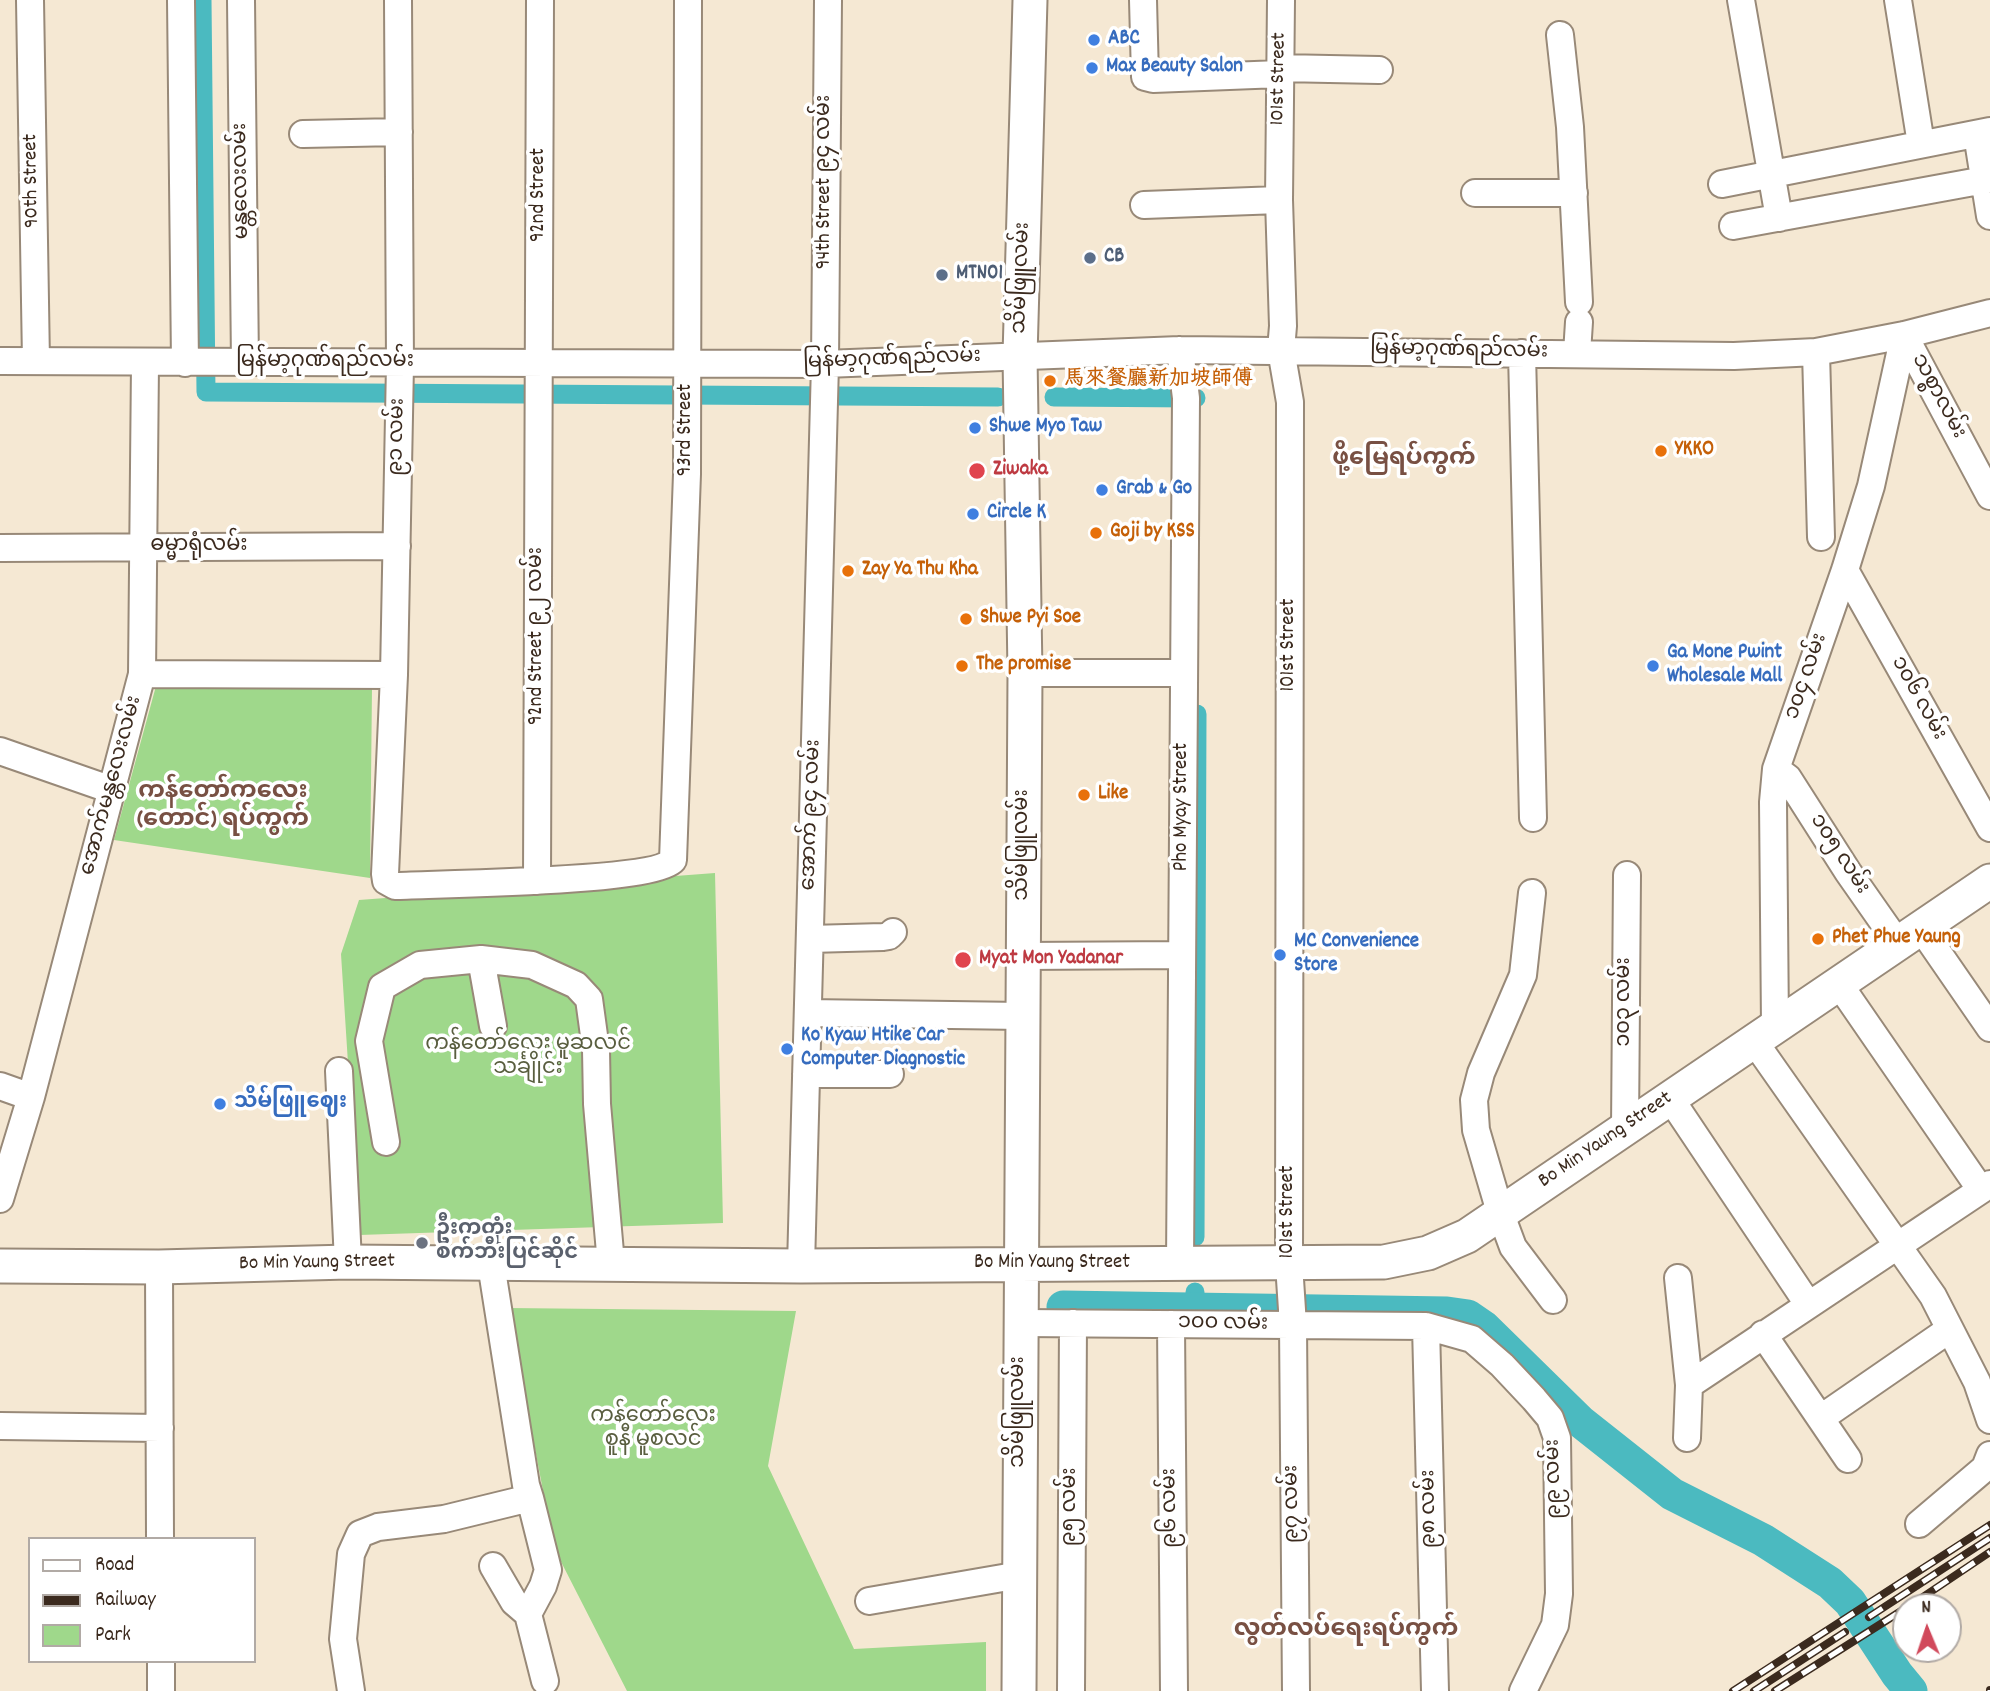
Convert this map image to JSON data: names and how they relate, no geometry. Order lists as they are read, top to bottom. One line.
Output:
{"streets":{"main road":["သိမ်ဖြူလမ်း","Bo Min Yaung Street"],"street":["101st Street","90th Street","မန္တလေးလမ်း","94th Street ၉၄ လမ်း","92nd Street","မြန်မာ့ဂုဏ်ရည်လမ်း","သစ္စာလမ်း","93rd Street","၉၁ လမ်း","ဓမ္မာရုံလမ်း","92nd Street ၉၂ လမ်း","၁၀၄ လမ်း","၁၀၆ လမ်း","အောက်မန္တလေးလမ်း","Pho Myay Street","အောက် ၉၄ လမ်း","၁၀၅ လမ်း","၁၀၃ လမ်း","၁၀၀ လမ်း","၉၉ လမ်း","၉၇ လမ်း","၉၅ လမ်း","၉၆ လမ်း","၉၈ လမ်း"]},"crossings":[["101st Street","မြန်မာ့ဂုဏ်ရည်လမ်း"],["101st Street","Bo Min Yaung Street"],["101st Street","၁၀၀ လမ်း"],["101st Street","၉၇ လမ်း"],["90th Street","မြန်မာ့ဂုဏ်ရည်လမ်း"],["မန္တလေးလမ်း","မြန်မာ့ဂုဏ်ရည်လမ်း"],["94th Street ၉၄ လမ်း","မြန်မာ့ဂုဏ်ရည်လမ်း"],["94th Street ၉၄ လမ်း","အောက် ၉၄ လမ်း"],["92nd Street","မြန်မာ့ဂုဏ်ရည်လမ်း"],["92nd Street","92nd Street ၉၂ လမ်း"],["သိမ်ဖြူလမ်း","မြန်မာ့ဂုဏ်ရည်လမ်း"],["သိမ်ဖြူလမ်း","Bo Min Yaung Street"],["သိမ်ဖြူလမ်း","၁၀၀ လမ်း"],["မြန်မာ့ဂုဏ်ရည်လမ်း","သစ္စာလမ်း"],["မြန်မာ့ဂုဏ်ရည်လမ်း","93rd Street"],["မြန်မာ့ဂုဏ်ရည်လမ်း","၉၁ လမ်း"],["မြန်မာ့ဂုဏ်ရည်လမ်း","၁၀၄ လမ်း"],["မြန်မာ့ဂုဏ်ရည်လမ်း","အောက်မန္တလေးလမ်း"],["မြန်မာ့ဂုဏ်ရည်လမ်း","Pho Myay Street"],["မြန်မာ့ဂုဏ်ရည်လမ်း","အောက် ၉၄ လမ်း"],["သစ္စာလမ်း","၁၀၄ လမ်း"],["93rd Street","၉၁ လမ်း"],["93rd Street","92nd Street ၉၂ လမ်း"],["၉၁ လမ်း","ဓမ္မာရုံလမ်း"],["၉၁ လမ်း","92nd Street ၉၂ လမ်း"],["ဓမ္မာရုံလမ်း","အောက်မန္တလေးလမ်း"],["၁၀၄ လမ်း","၁၀၆ လမ်း"],["၁၀၄ လမ်း","၁၀၅ လမ်း"],["၁၀၄ လမ်း","Bo Min Yaung Street"],["Pho Myay Street","Bo Min Yaung Street"],["အောက် ၉၄ လမ်း","Bo Min Yaung Street"],["၁၀၅ လမ်း","Bo Min Yaung Street"],["၁၀၃ လမ်း","Bo Min Yaung Street"],["၁၀၀ လမ်း","၉၉ လမ်း"],["၁၀၀ လမ်း","၉၇ လမ်း"],["၁၀၀ လမ်း","၉၅ လမ်း"],["၁၀၀ လမ်း","၉၆ လမ်း"],["၁၀၀ လမ်း","၉၈ လမ်း"],["၉၉ လမ်း","၉၈ လမ်း"]],"districts":["ဖို့မြေရပ်ကွက်","ကန်တော်ကလေး (တောင်) ရပ်ကွက်","လွတ်လပ်ရေးရပ်ကွက်"],"parks":["ကန်တော်လေး မူဆလင် သင်္ချိုင်း","ကန်တော်လေး စူနီ မူစလင်"],"places":["ABC","Max Beauty Salon","CB","MTN01","馬來餐廳新加坡師傅","Shwe Myo Taw","YKKO","Ziwaka","Grab & Go","Circle K","Goji by KSS","Zay Ya Thu Kha","Shwe Pyi Soe","The promise","Ga Mone Pwint Wholesale Mall","Like","Phet Phue Yaung","MC Convenience Store","Myat Mon Yadanar","Ko Kyaw Htike Car Computer Diagnostic","သိမ်ဖြူဈေး","ဦးကတုံး စက်ဘီးပြင်ဆိုင်"],"legend":["Road","Railway","Park"],"north":"top"}
